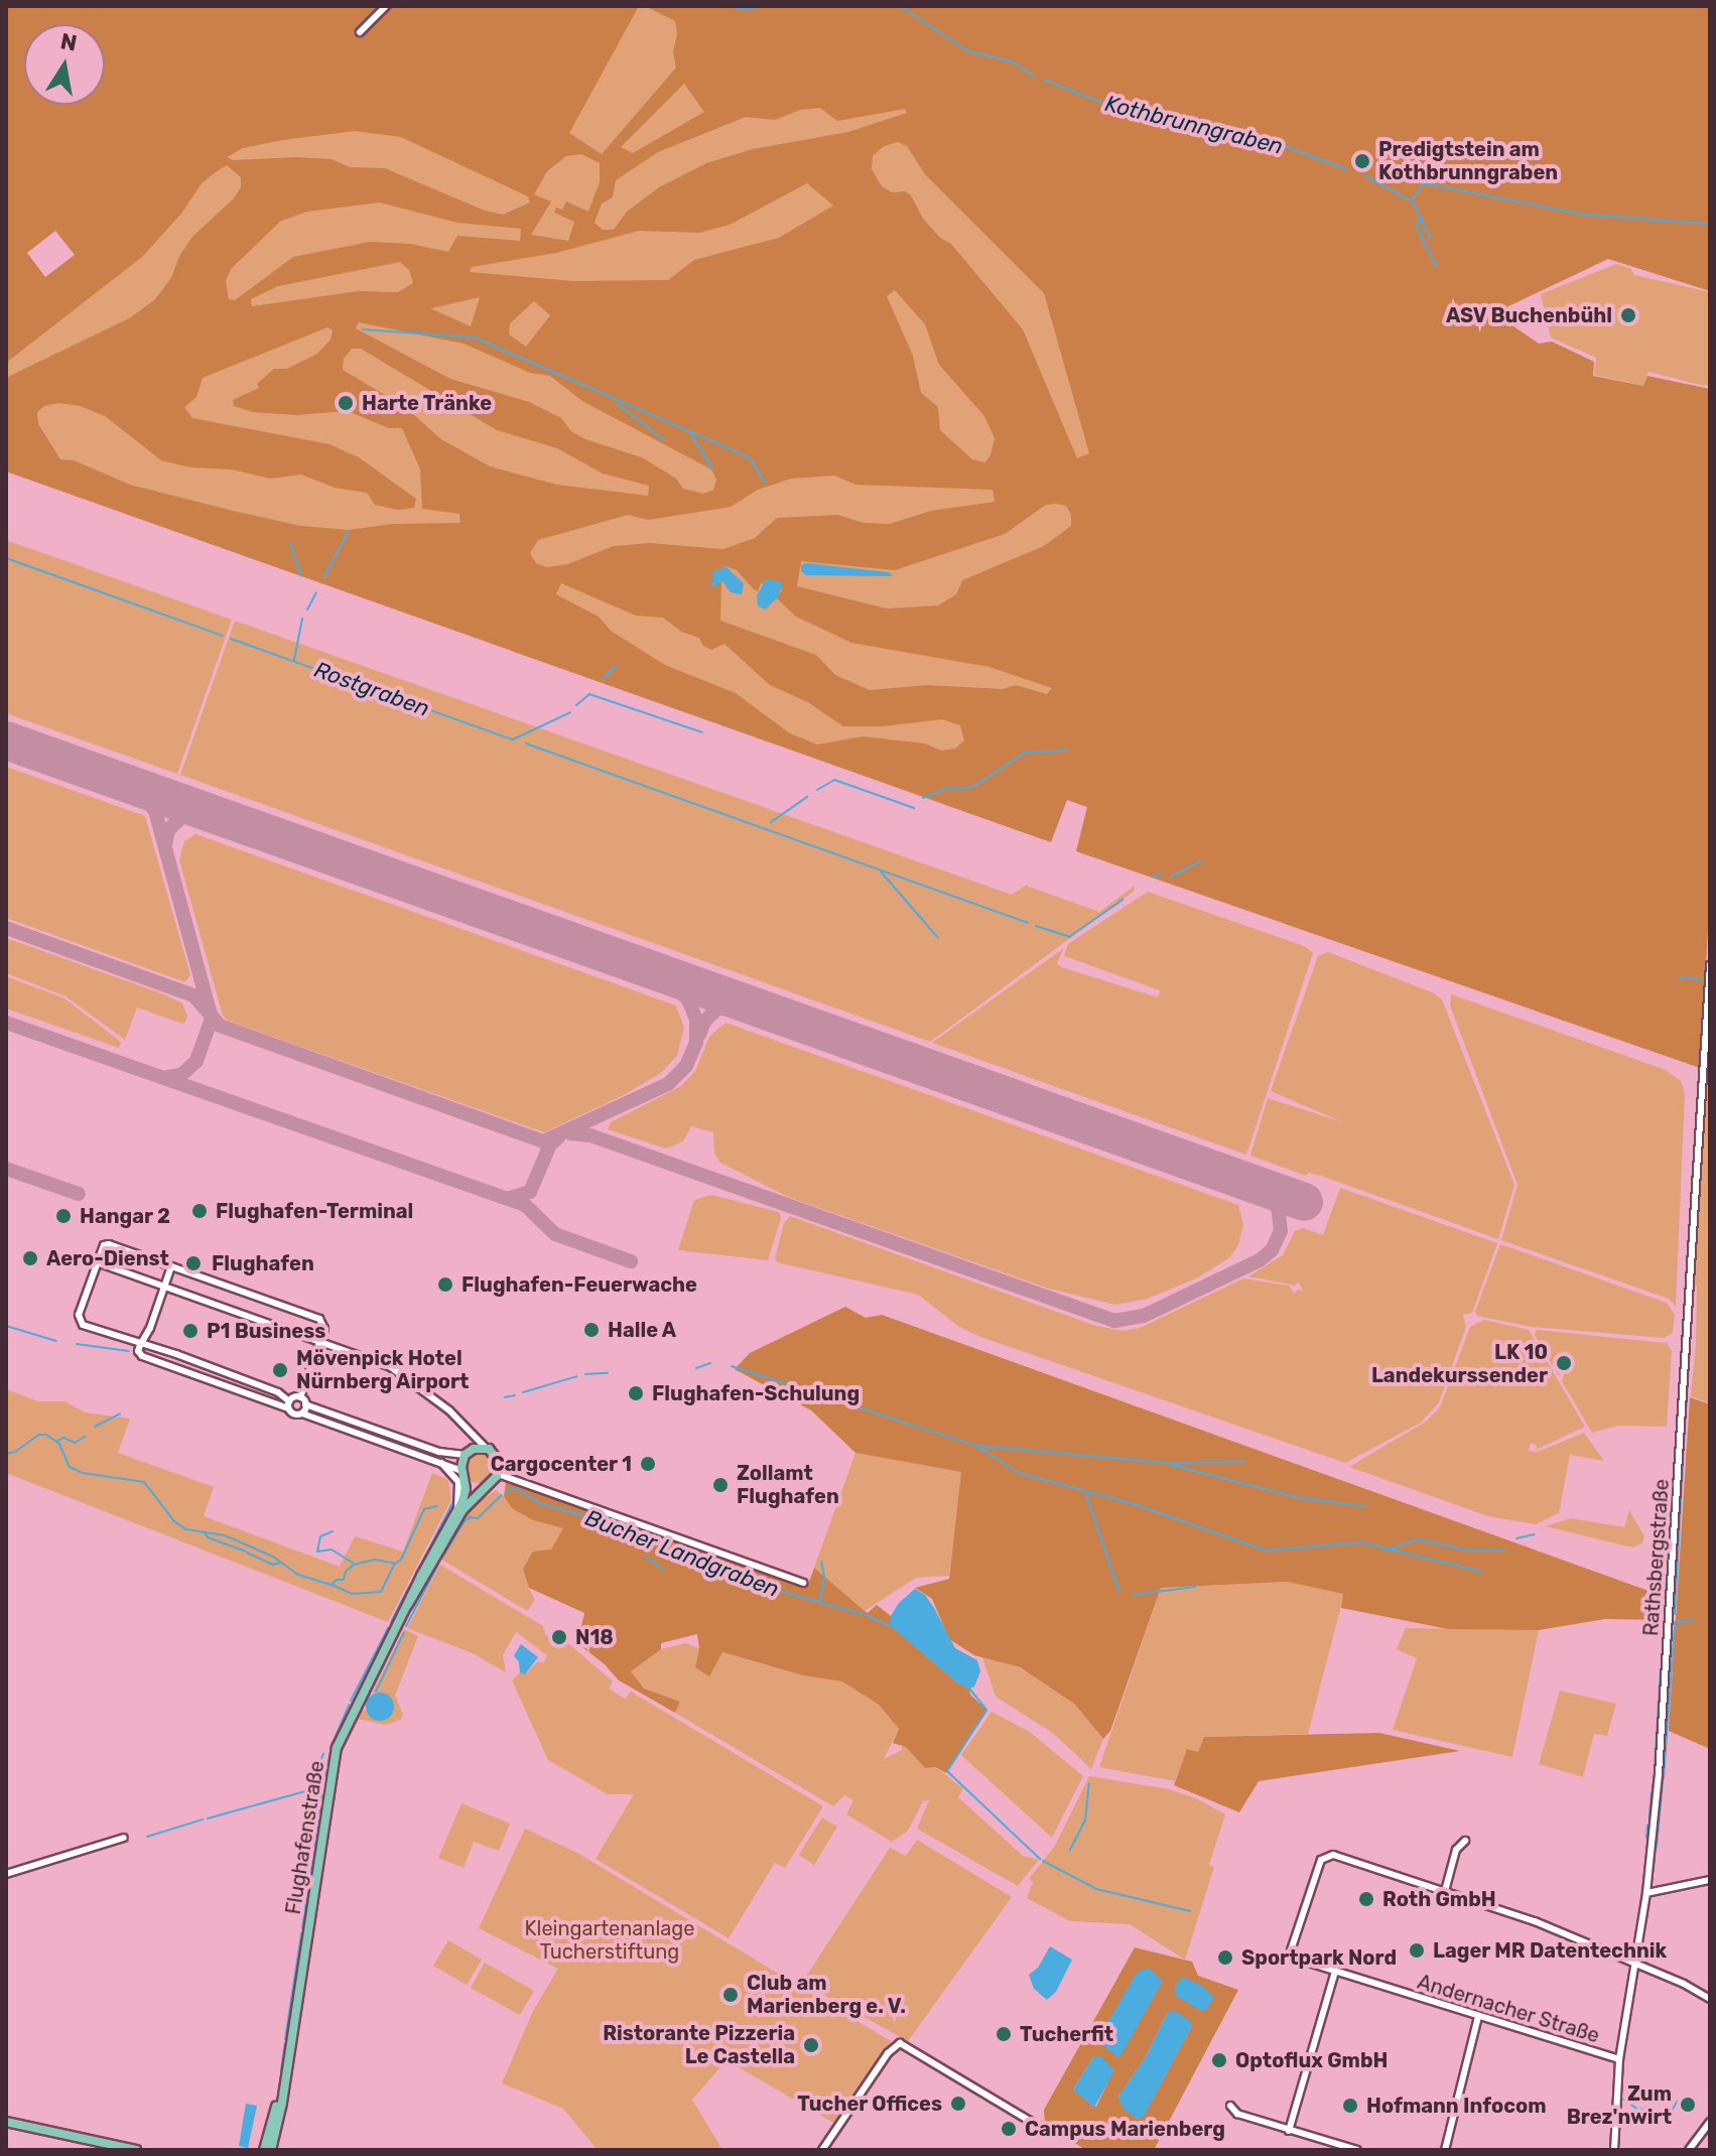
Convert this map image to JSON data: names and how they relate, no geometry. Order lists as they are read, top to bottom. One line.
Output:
{"streets":{"main road":["Flughafenstraße"],"street":["Rathsbergstraße","Andernacher Straße"]},"crossings":[["Rathsbergstraße","Andernacher Straße"]],"water":["Kothbrunngraben","Rostgraben","Bucher Landgraben"],"parks":["Kleingartenanlage Tucherstiftung"],"places":["Predigtstein am Kothbrunngraben","ASV Buchenbühl","Harte Tränke","Flughafen-Terminal","Hangar 2","Aero-Dienst","Flughafen","Flughafen-Feuerwache","Halle A","P1 Business","LK 10 Landekurssender","Mövenpick Hotel Nürnberg Airport","Flughafen-Schulung","Cargocenter 1","Zollamt Flughafen","N18","Roth GmbH","Lager MR Datentechnik","Sportpark Nord","Club am Marienberg e. V.","Tucherfit","Ristorante Pizzeria Le Castella","Optoflux GmbH","Tucher Offices","Zum Brez'nwirt","Hofmann Infocom","Campus Marienberg"],"north":"top"}
